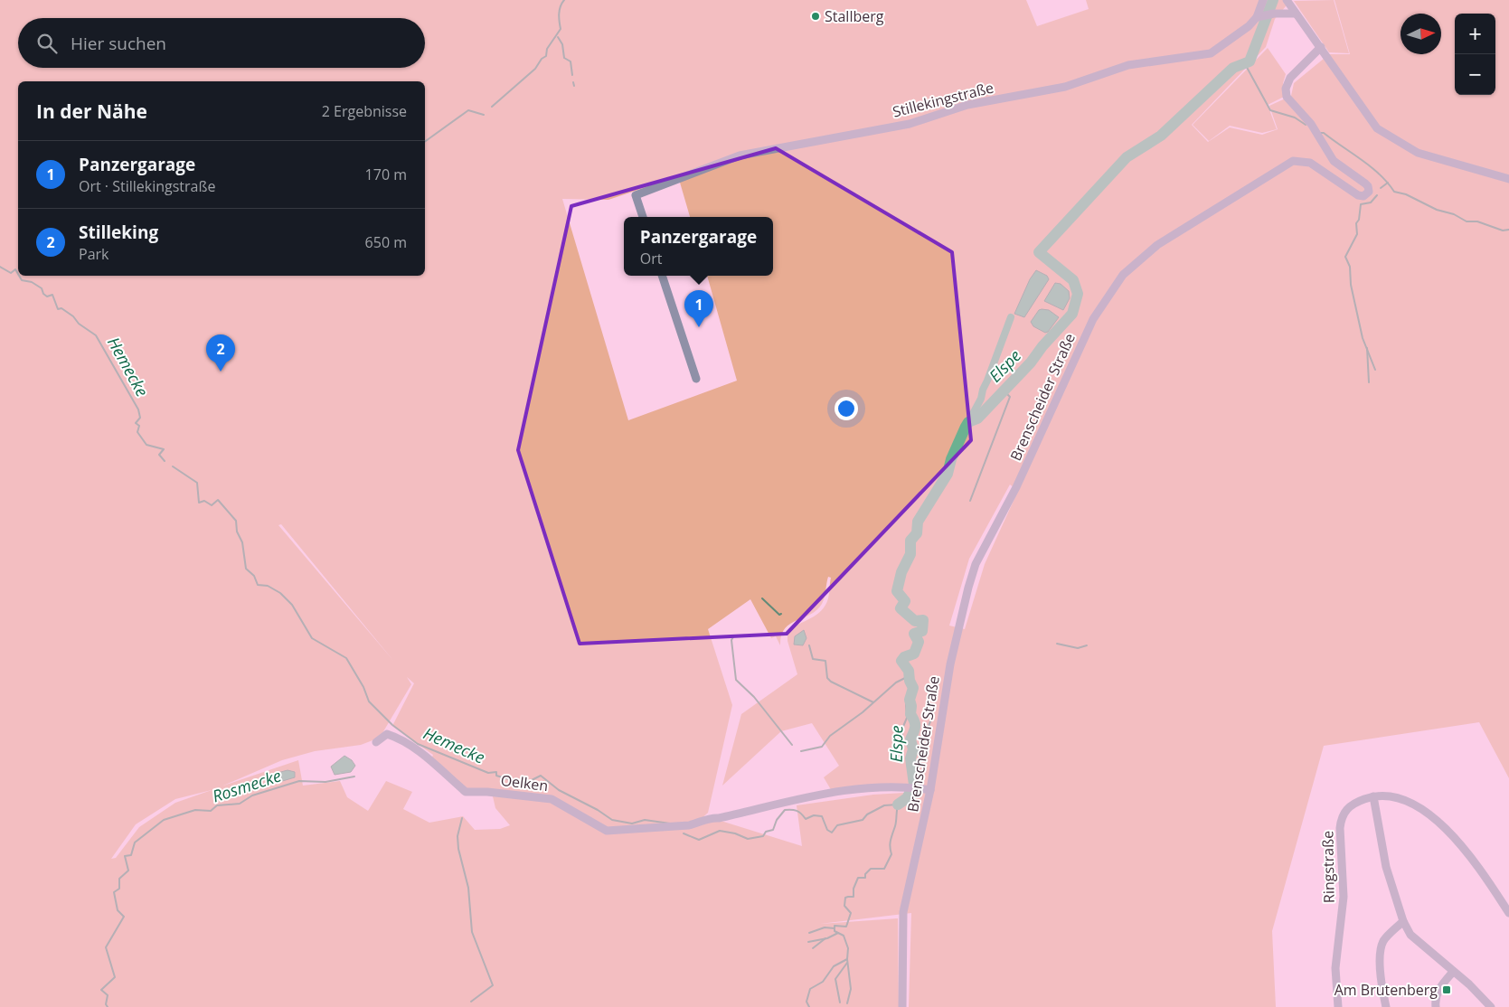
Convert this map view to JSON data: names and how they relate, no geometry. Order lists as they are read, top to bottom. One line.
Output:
{"streets":{"street":["Stillekingstraße","Brenscheider Straße","Oelken","Ringstraße"]},"crossings":[["Brenscheider Straße","Oelken"]],"water":["Elspe","Hemecke","Rosmecke"],"places":{"other":["Stallberg"],"transit":["Am Brutenberg"]},"north":"right","page":{"map_buttons":["+","−"],"search":"Hier suchen","heading":["In der Nähe","2 Ergebnisse"],"list":[{"mark":"1","name":"Panzergarage","note":"Ort · Stillekingstraße","value":"170 m"},{"mark":"2","name":"Stilleking","note":"Park","value":"650 m"}],"popup":["Panzergarage","Ort"],"pins":["1","2"]}}
